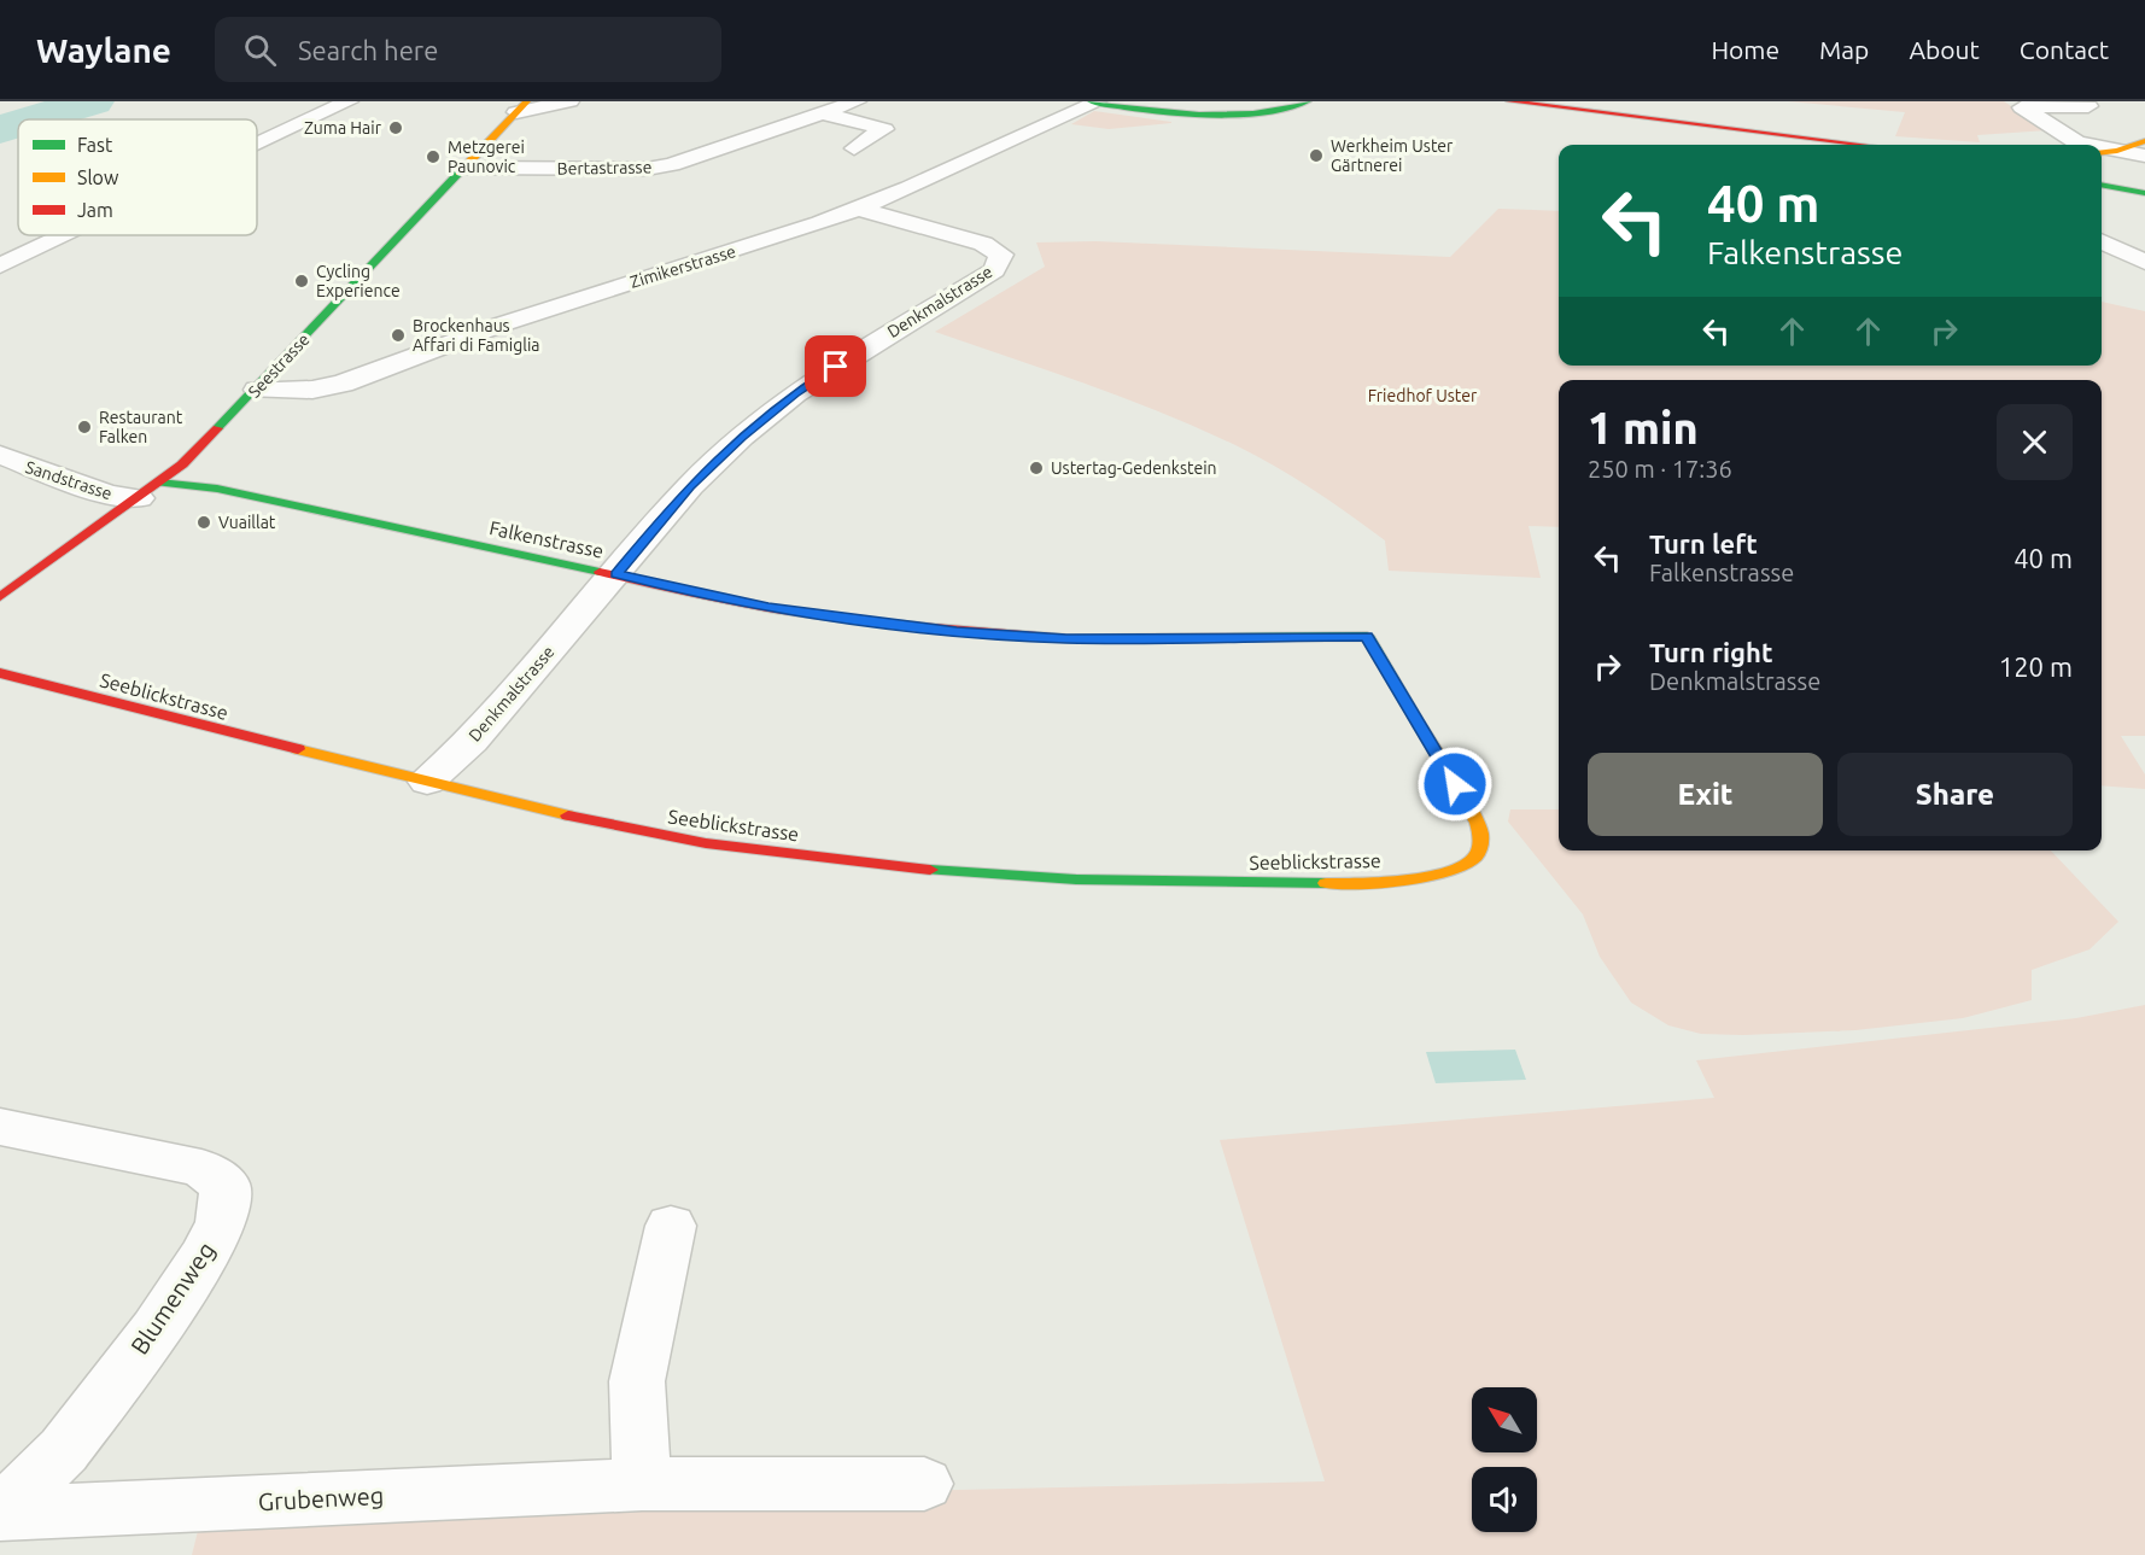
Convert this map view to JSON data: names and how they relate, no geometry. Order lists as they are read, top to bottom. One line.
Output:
{"streets":{"street":["Bertastrasse","Zimikerstrasse","Denkmalstrasse","Seestrasse","Sandstrasse","Falkenstrasse","Seeblickstrasse","Blumenweg","Grubenweg"]},"crossings":[["Bertastrasse","Seestrasse"],["Zimikerstrasse","Denkmalstrasse"],["Zimikerstrasse","Seestrasse"],["Denkmalstrasse","Falkenstrasse"],["Denkmalstrasse","Seeblickstrasse"],["Seestrasse","Sandstrasse"],["Seestrasse","Falkenstrasse"],["Sandstrasse","Falkenstrasse"],["Falkenstrasse","Seeblickstrasse"],["Blumenweg","Grubenweg"]],"parks":["Friedhof Uster"],"places":["Zuma Hair","Werkheim Uster Gärtnerei","Metzgerei Paunovic","Cycling Experience","Brockenhaus Affari di Famiglia","Restaurant Falken","Ustertag-Gedenkstein","Vuaillat"],"legend":["Fast","Slow","Jam"],"north":"top left","page":{"header":"Waylane","search":"Search here","nav":["Home","Map","About","Contact"],"turn":["40 m","Falkenstrasse"],"heading":["1 min","250 m · 17:36"],"list":[{"name":"Turn left","note":"Falkenstrasse","value":"40 m"},{"name":"Turn right","note":"Denkmalstrasse","value":"120 m"}],"buttons":["Exit","Share"]}}
